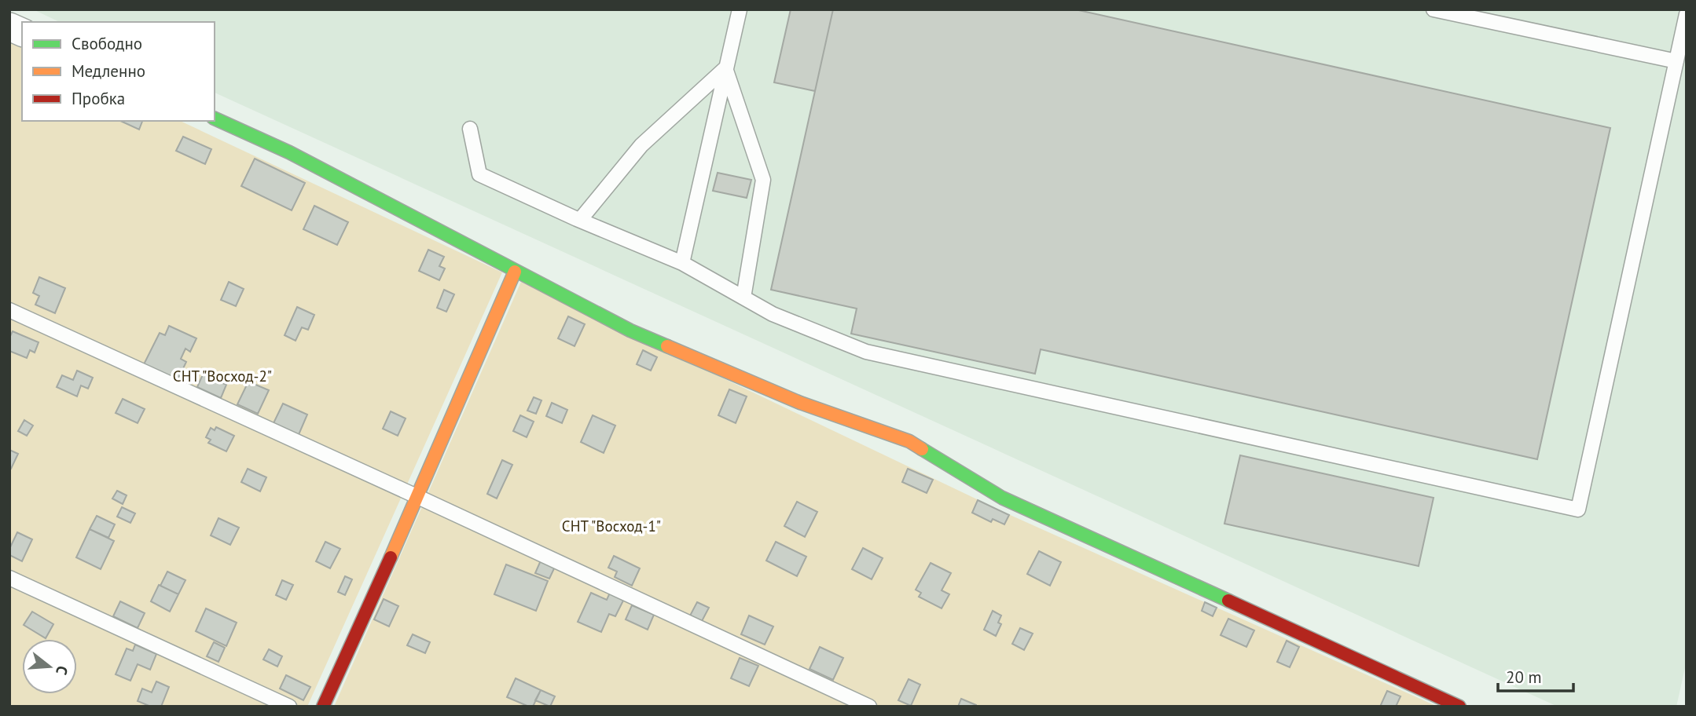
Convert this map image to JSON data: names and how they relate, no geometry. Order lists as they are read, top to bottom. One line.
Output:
{"parks":["СНТ \"Восход-2\"","СНТ \"Восход-1\""],"legend":["Свободно","Медленно","Пробка"],"scale_bar":"20 m","north":"right"}
